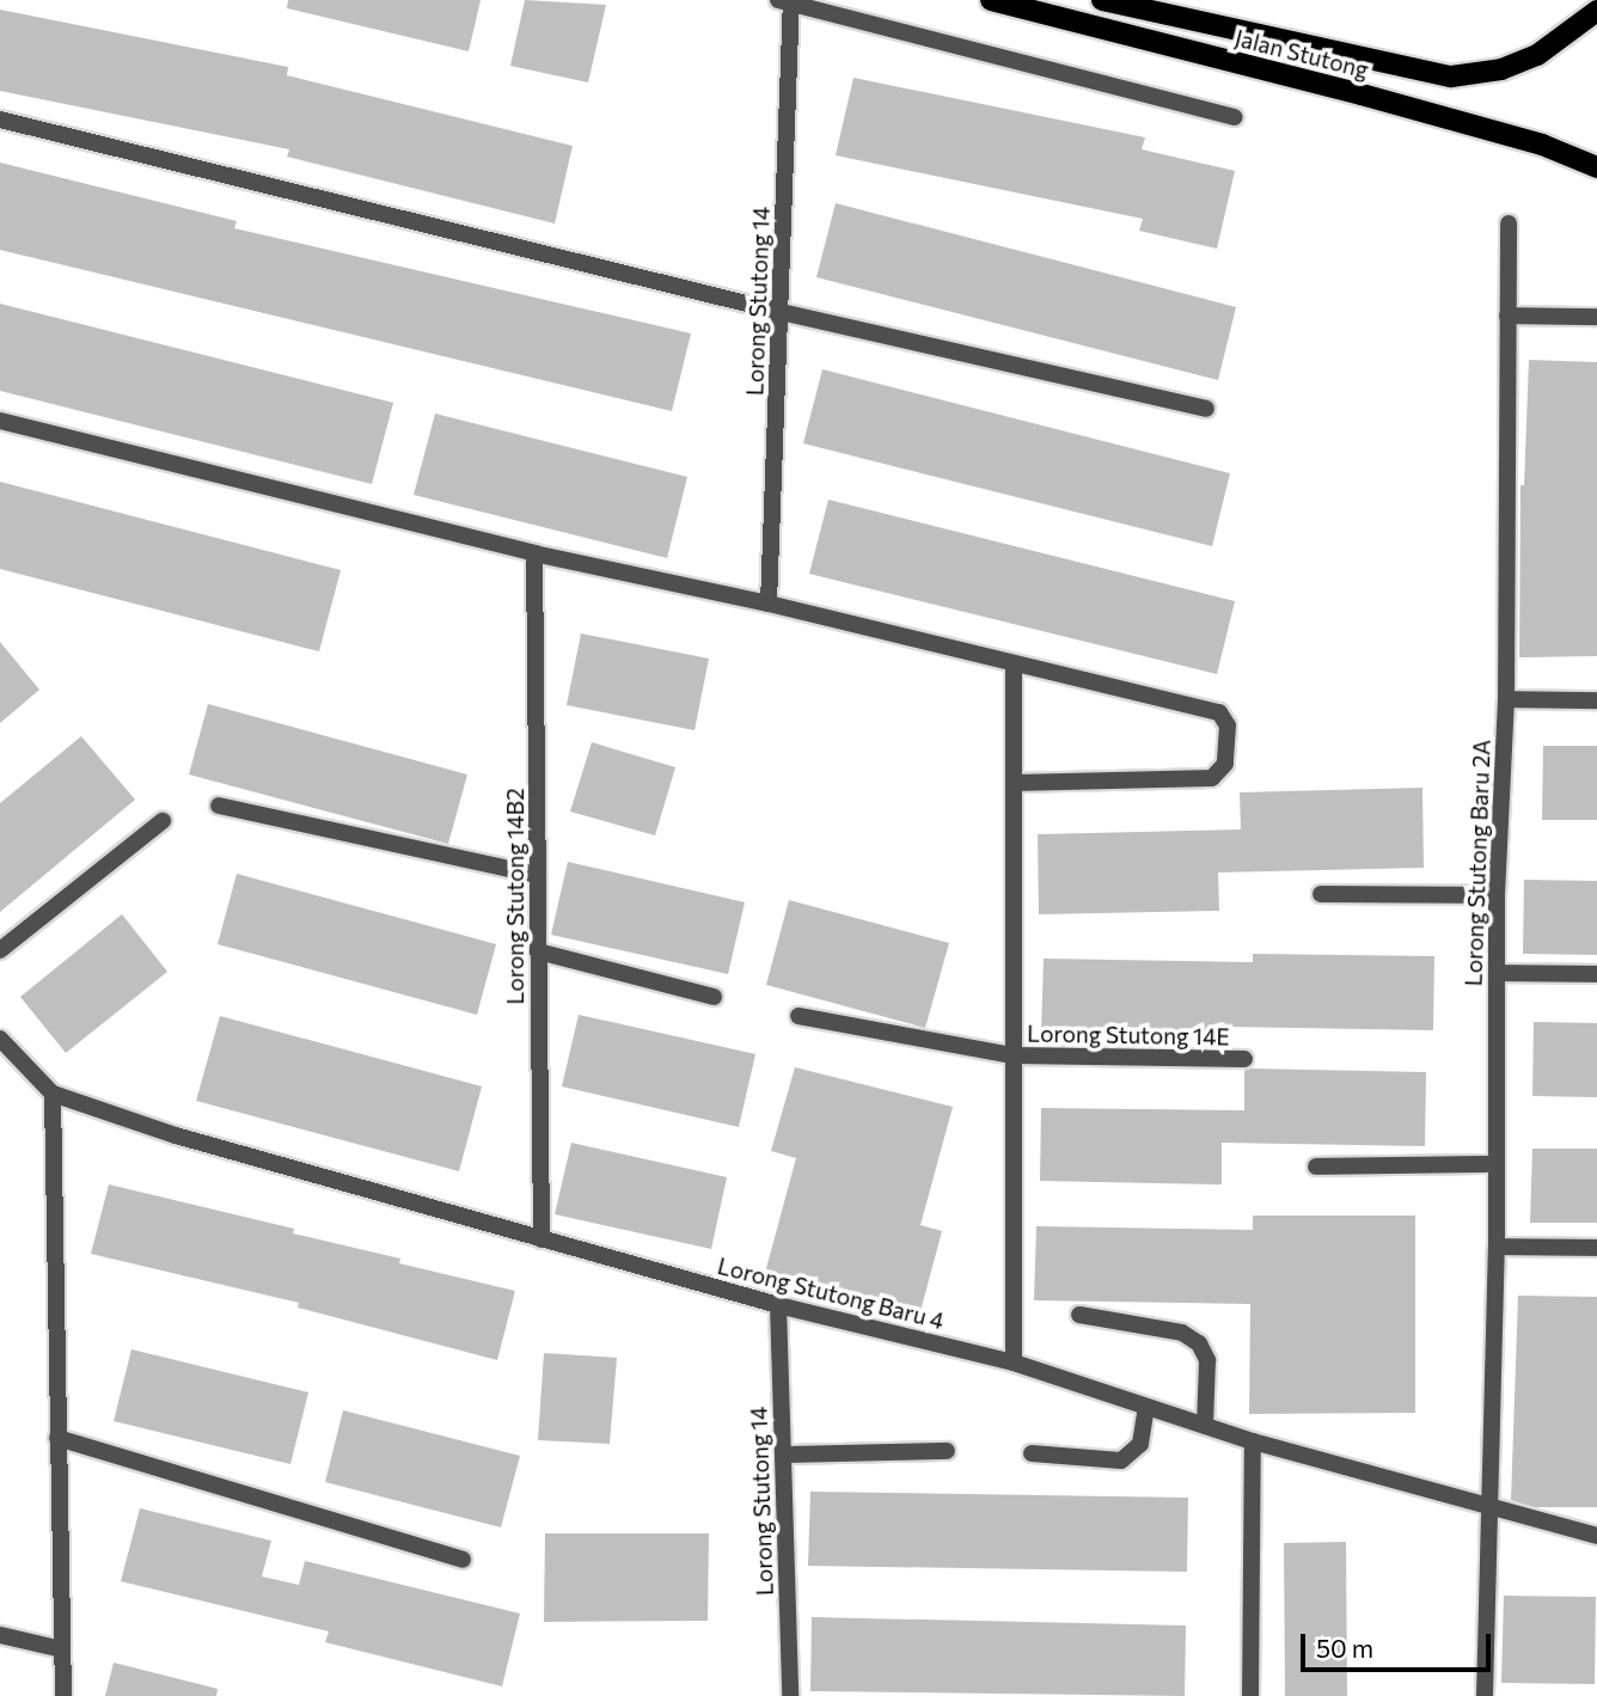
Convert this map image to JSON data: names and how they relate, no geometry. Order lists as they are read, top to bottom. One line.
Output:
{"streets":{"main road":["Jalan Stutong"],"street":["Lorong Stutong 14","Lorong Stutong Baru 2A","Lorong Stutong 14B2","Lorong Stutong 14E","Lorong Stutong Baru 4"]},"crossings":[["Lorong Stutong 14","Lorong Stutong Baru 4"],["Lorong Stutong Baru 2A","Lorong Stutong Baru 4"],["Lorong Stutong 14B2","Lorong Stutong Baru 4"]],"scale_bar":"50 m"}
